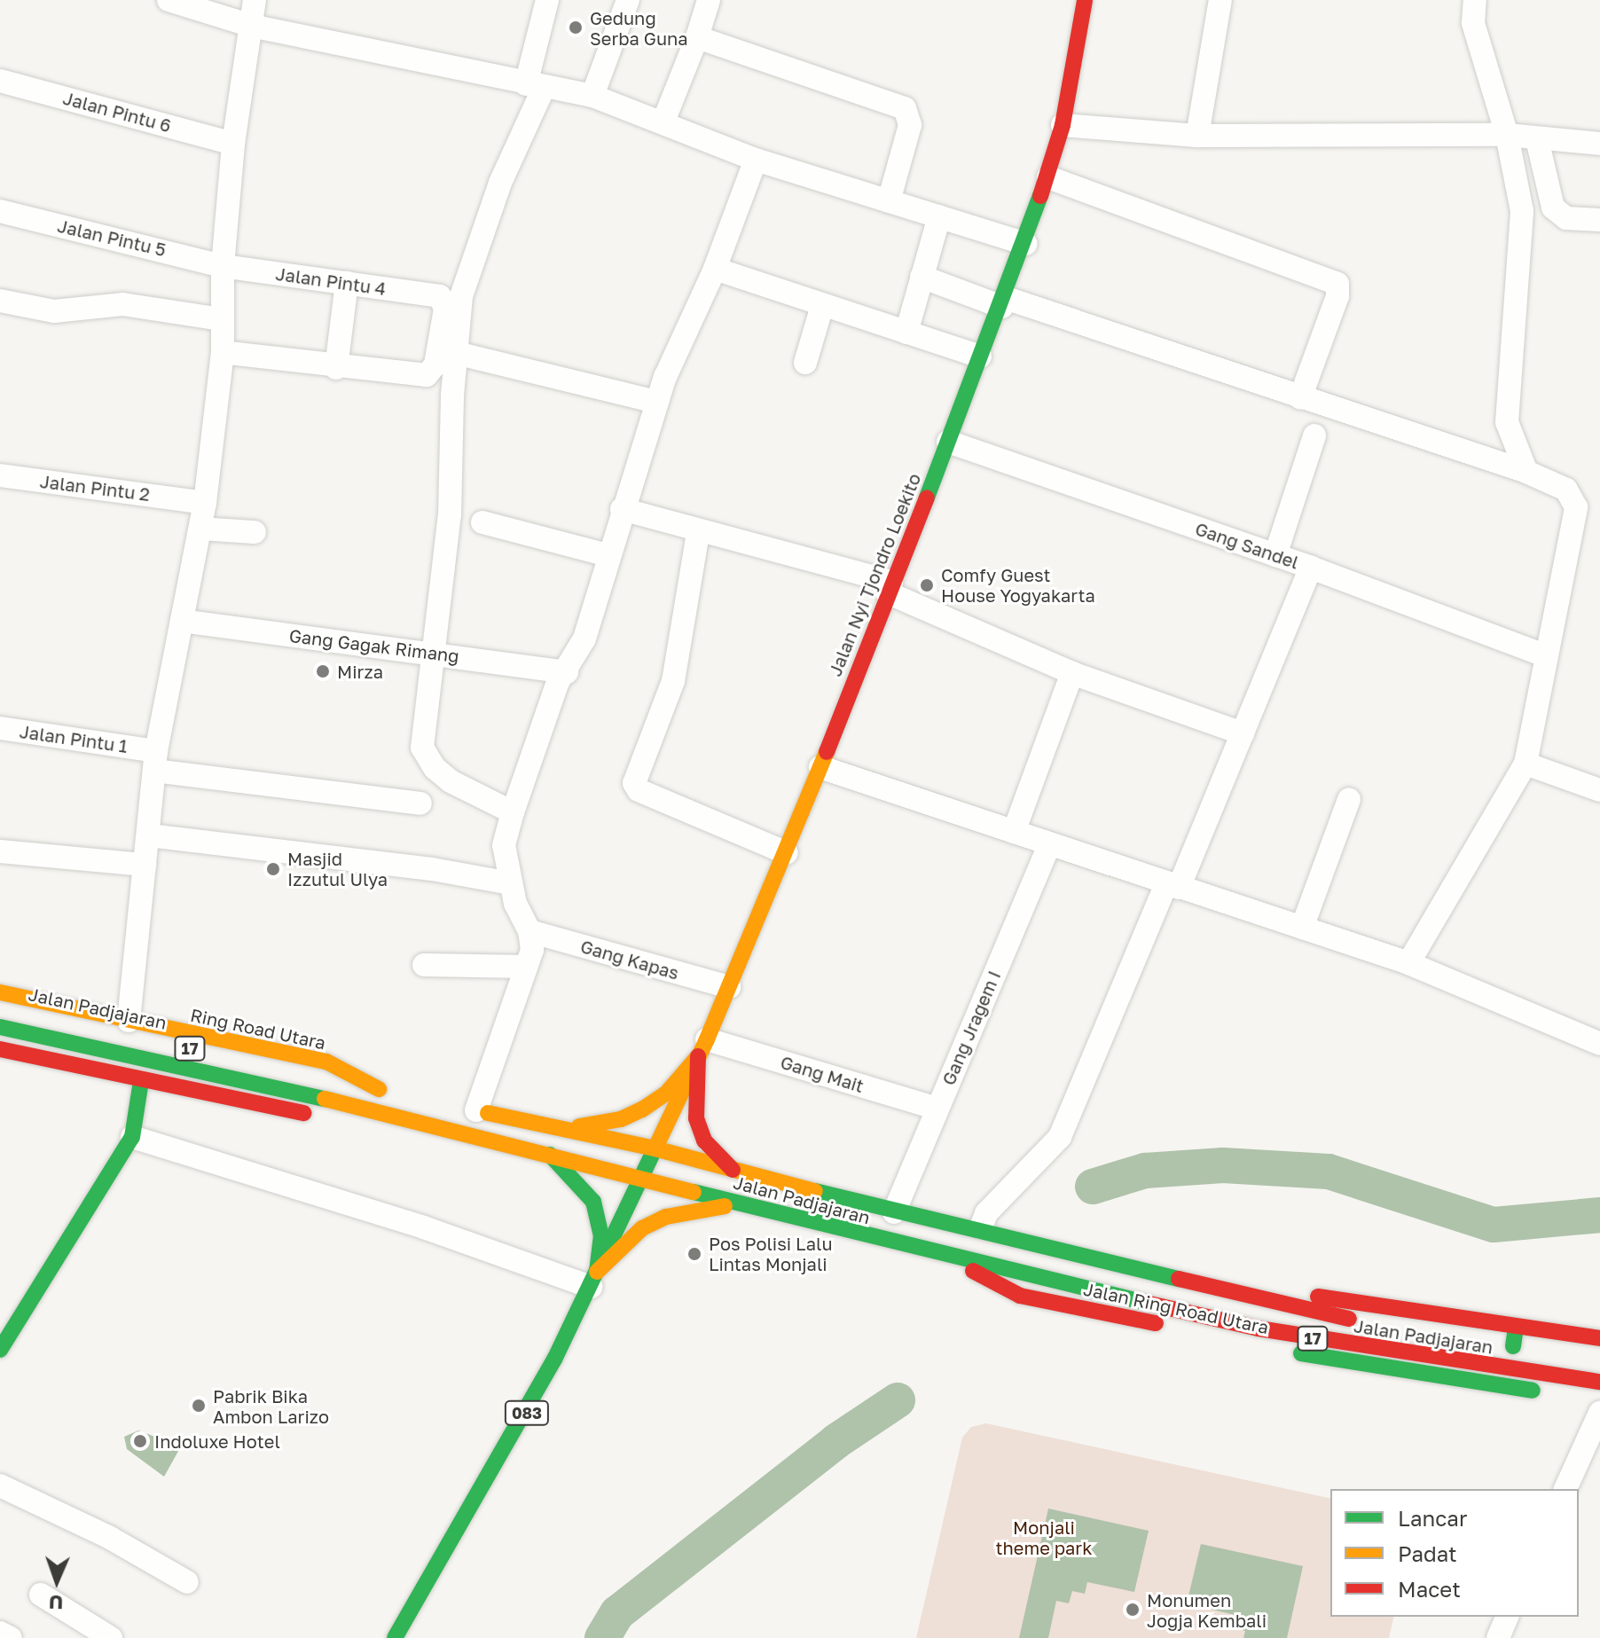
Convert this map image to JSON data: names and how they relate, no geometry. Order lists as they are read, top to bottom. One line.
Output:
{"streets":{"main road":["Jalan Nyi Tjondro Loekito","Jalan Padjajaran","Ring Road Utara","17","Jalan Ring Road Utara","083"],"street":["Jalan Pintu 6","Jalan Pintu 5","Jalan Pintu 4","Jalan Pintu 2","Gang Sandel","Gang Gagak Rimang","Jalan Pintu 1","Gang Kapas","Gang Jragem I","Gang Mait"]},"crossings":[["Jalan Pintu 5","Jalan Pintu 4"],["Gang Sandel","Jalan Nyi Tjondro Loekito"],["Jalan Nyi Tjondro Loekito","Gang Kapas"],["Jalan Nyi Tjondro Loekito","Jalan Padjajaran"],["Jalan Nyi Tjondro Loekito","Gang Mait"],["Jalan Nyi Tjondro Loekito","083"],["Jalan Padjajaran","Gang Jragem I"],["Jalan Padjajaran","Ring Road Utara"],["Jalan Padjajaran","Jalan Ring Road Utara"],["Jalan Padjajaran","083"],["Gang Jragem I","Gang Mait"]],"parks":["Monjali theme park"],"places":["Gedung Serba Guna","Comfy Guest House Yogyakarta","Mirza","Masjid Izzutul Ulya","Pos Polisi Lalu Lintas Monjali","Pabrik Bika Ambon Larizo","Indoluxe Hotel","Monumen Jogja Kembali"],"legend":["Lancar","Padat","Macet"],"north":"bottom"}
